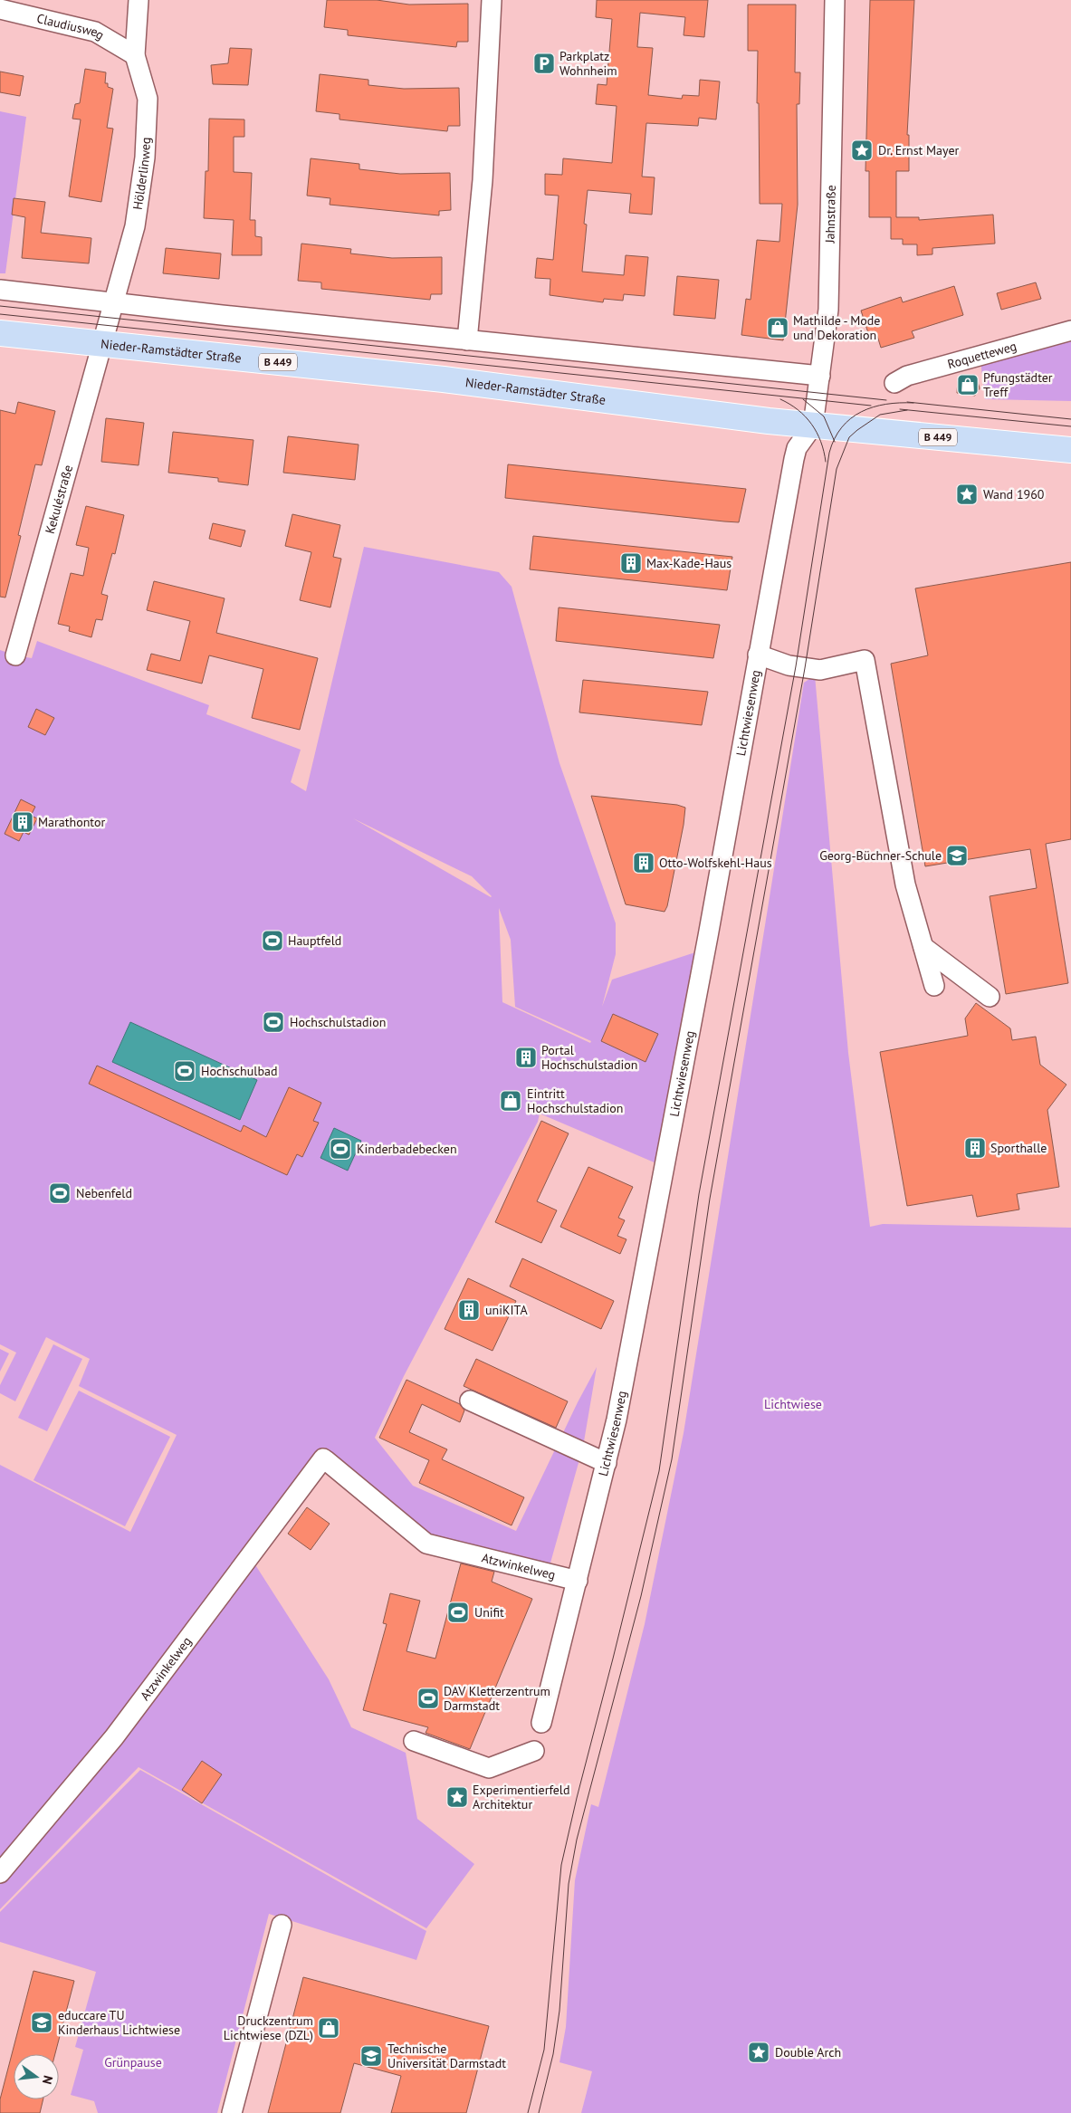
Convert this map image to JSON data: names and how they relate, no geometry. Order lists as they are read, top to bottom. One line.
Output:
{"streets":{"main road":["Nieder-Ramstädter Straße","B 449"],"street":["Claudiusweg","Hölderlinweg","Jahnstraße","Roquetteweg","Kekuléstraße","Lichtwiesenweg","Atzwinkelweg"]},"crossings":[["Claudiusweg","Hölderlinweg"],["Hölderlinweg","Nieder-Ramstädter Straße"],["Hölderlinweg","Kekuléstraße"],["Jahnstraße","Nieder-Ramstädter Straße"],["Jahnstraße","Lichtwiesenweg"],["Nieder-Ramstädter Straße","Kekuléstraße"],["Nieder-Ramstädter Straße","Lichtwiesenweg"],["Lichtwiesenweg","Atzwinkelweg"]],"parks":["Lichtwiese","Grünpause"],"places":{"parking":["Parkplatz Wohnheim"],"place":["Dr. Ernst Mayer","Wand 1960","Experimentierfeld Architektur","Double Arch"],"shop":["Mathilde - Mode und Dekoration","Pfungstädter Treff","Eintritt Hochschulstadion","Druckzentrum Lichtwiese (DZL)"],"building":["Max-Kade-Haus","Marathontor","Otto-Wolfskehl-Haus","Portal Hochschulstadion","Sporthalle","uniKITA"],"school or university":["Georg-Büchner-Schule","educcare TU Kinderhaus Lichtwiese","Technische Universität Darmstadt"],"sports":["Hauptfeld","Hochschulstadion","Hochschulbad","Kinderbadebecken","Nebenfeld","Unifit","DAV Kletterzentrum Darmstadt"]},"north":"right"}
